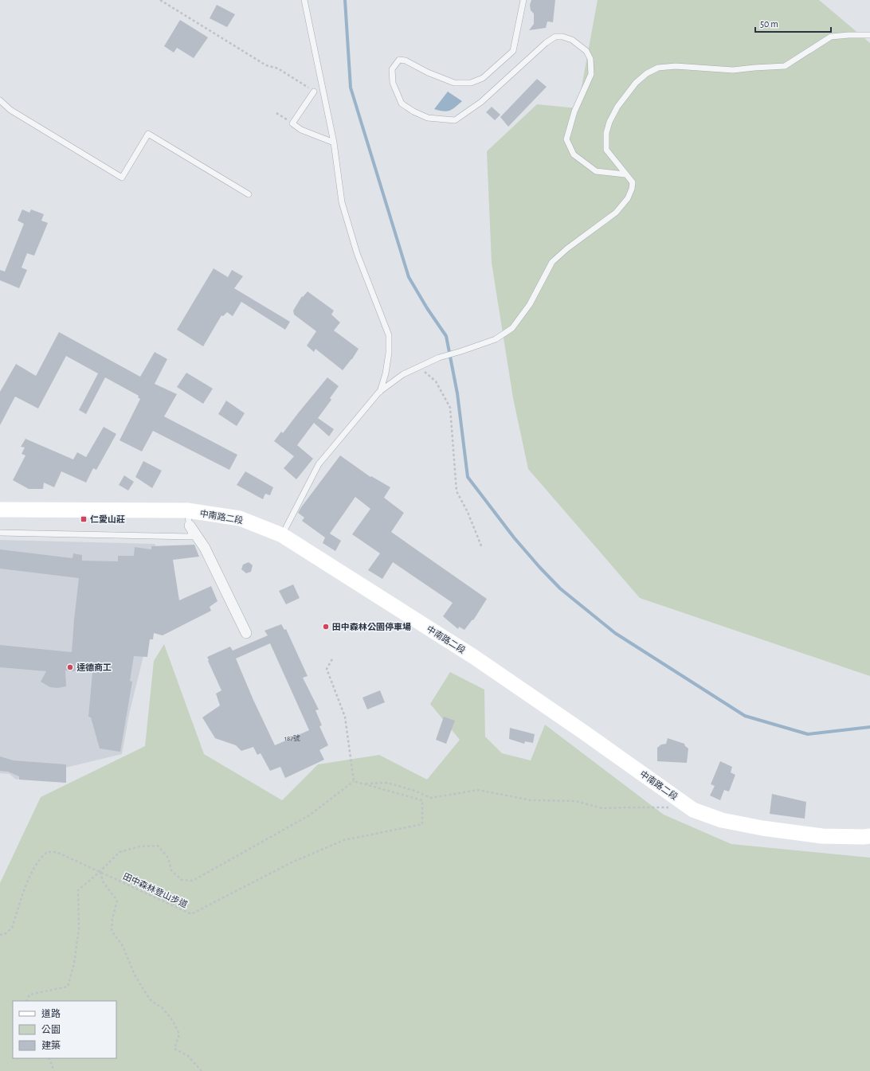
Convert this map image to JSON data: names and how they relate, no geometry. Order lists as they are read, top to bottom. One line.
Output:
{"streets":{"main road":["中南路二段"],"path":["田中森林登山步道"]},"places":{"transit":["仁愛山莊"],"other":["田中森林公園停車場","達德商工"]},"house_numbers":["187號"],"legend":["道路","公園","建築"],"scale_bar":"50 m"}
